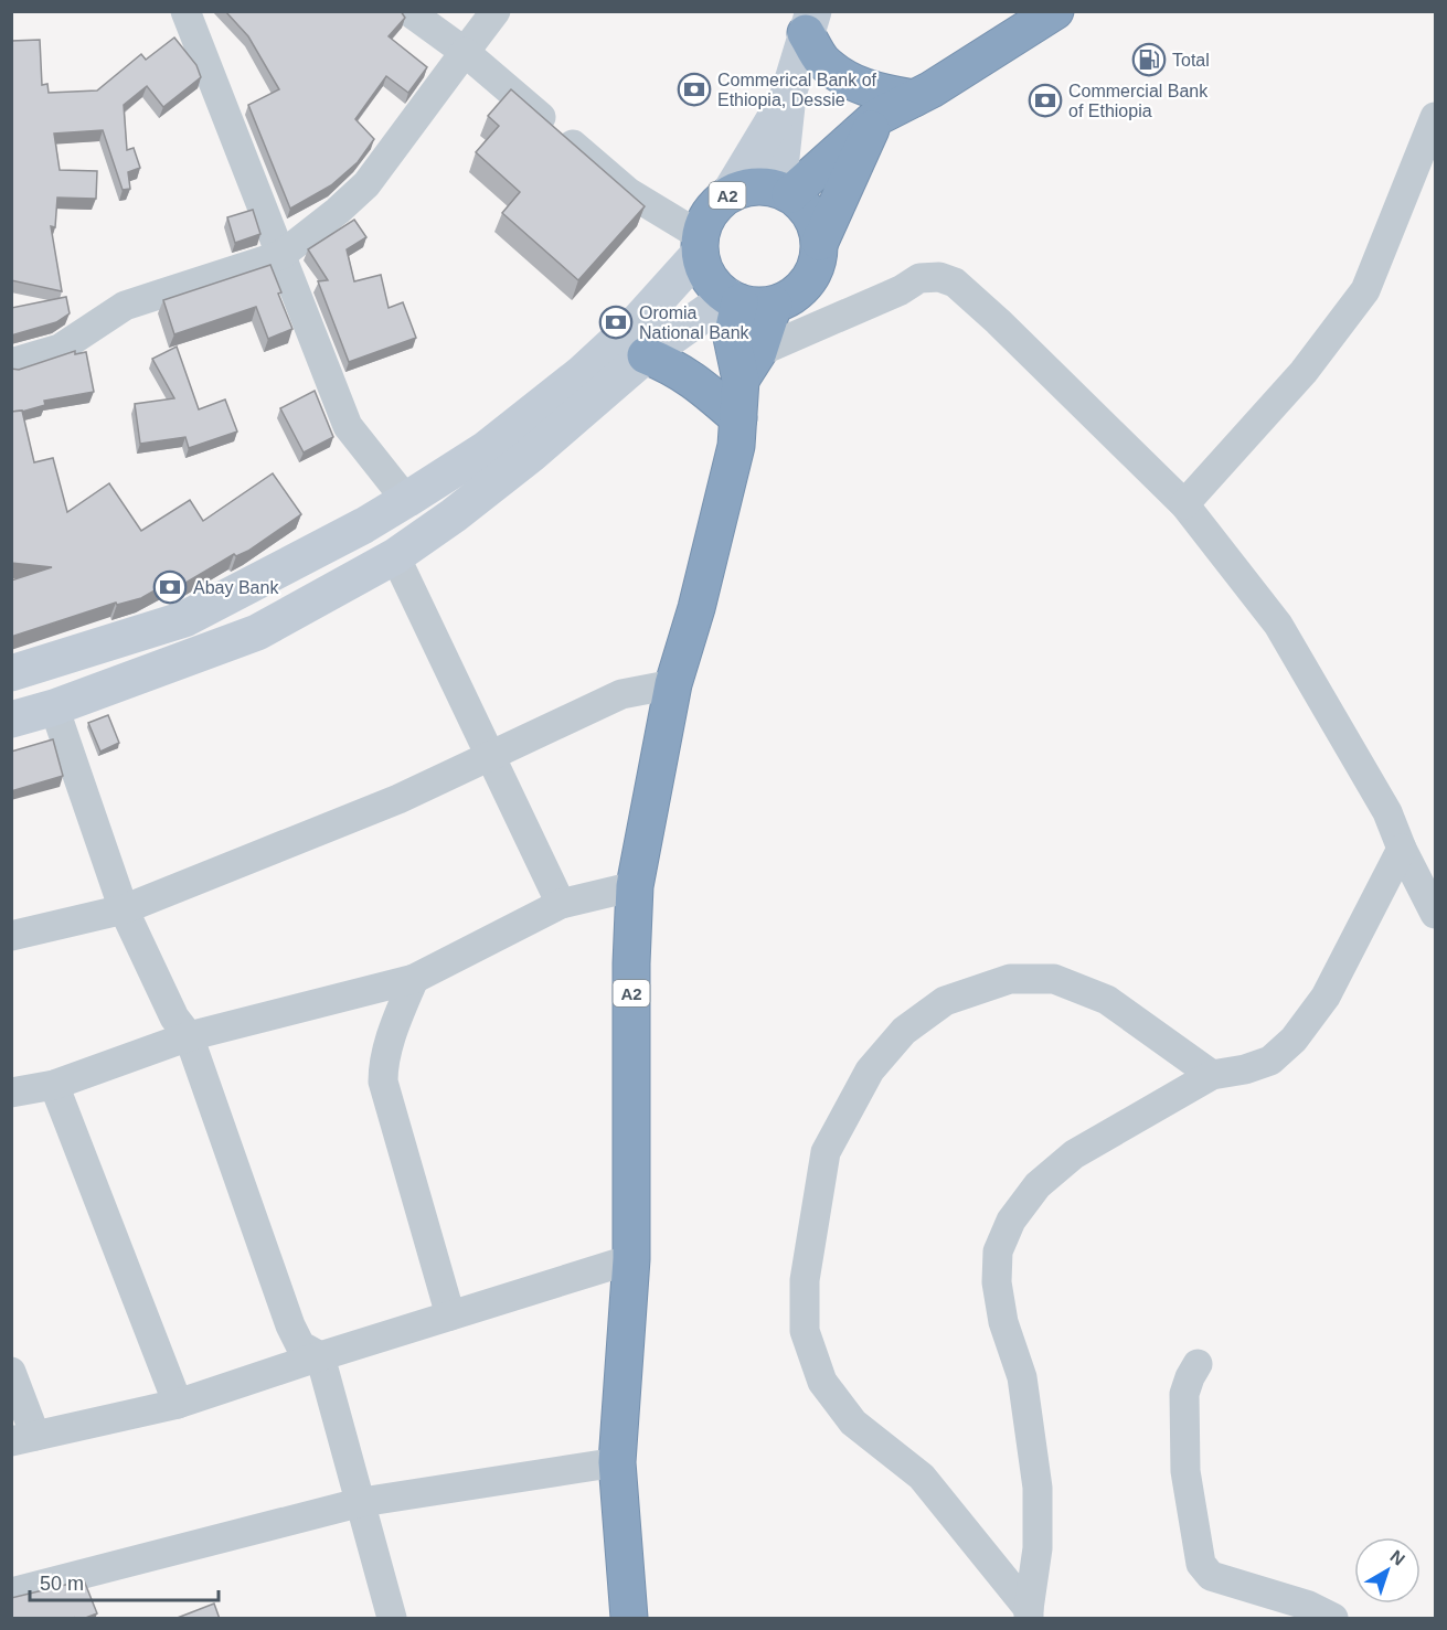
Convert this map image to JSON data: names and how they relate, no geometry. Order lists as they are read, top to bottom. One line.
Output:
{"streets":{"highway":["A2"]},"places":{"fuel station":["Total"],"bank":["Commerical Bank of Ethiopia, Dessie","Commercial Bank of Ethiopia","Oromia National Bank","Abay Bank"]},"scale_bar":"50 m","north":"top right"}
